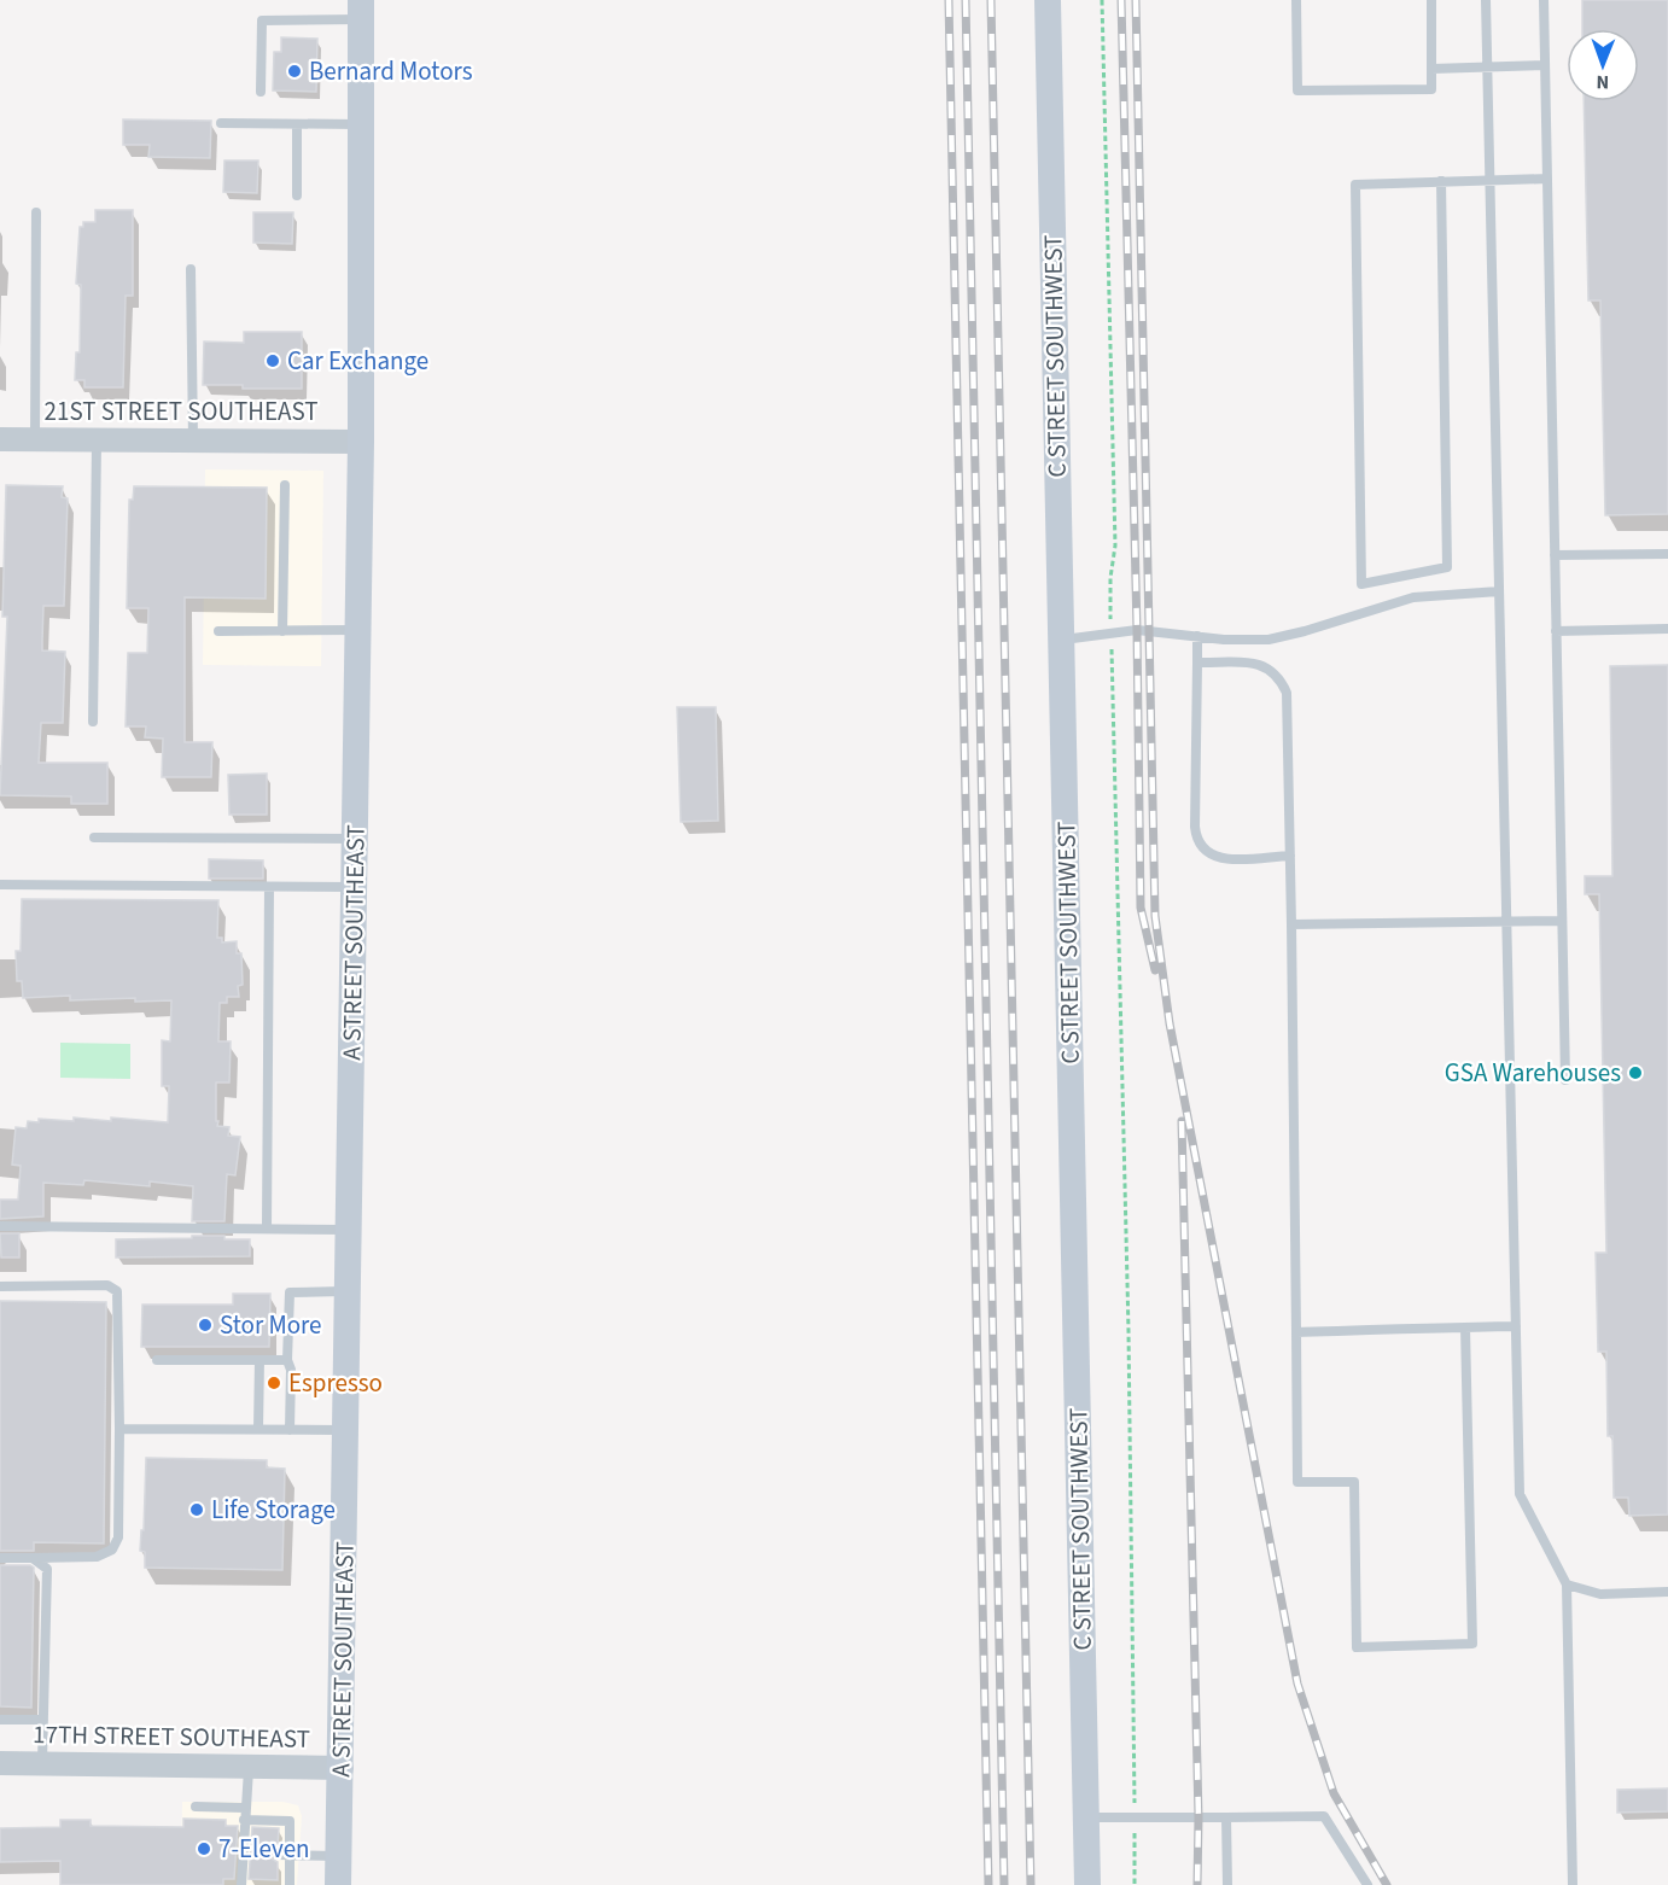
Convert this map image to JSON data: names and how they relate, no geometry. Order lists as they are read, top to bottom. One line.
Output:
{"streets":{"main road":["C STREET SOUTHWEST","A STREET SOUTHEAST"],"street":["21ST STREET SOUTHEAST","17TH STREET SOUTHEAST"]},"crossings":[["21ST STREET SOUTHEAST","A STREET SOUTHEAST"],["A STREET SOUTHEAST","17TH STREET SOUTHEAST"]],"places":["Bernard Motors","Car Exchange","GSA Warehouses","Stor More","Espresso","Life Storage","7-Eleven"],"north":"bottom"}
